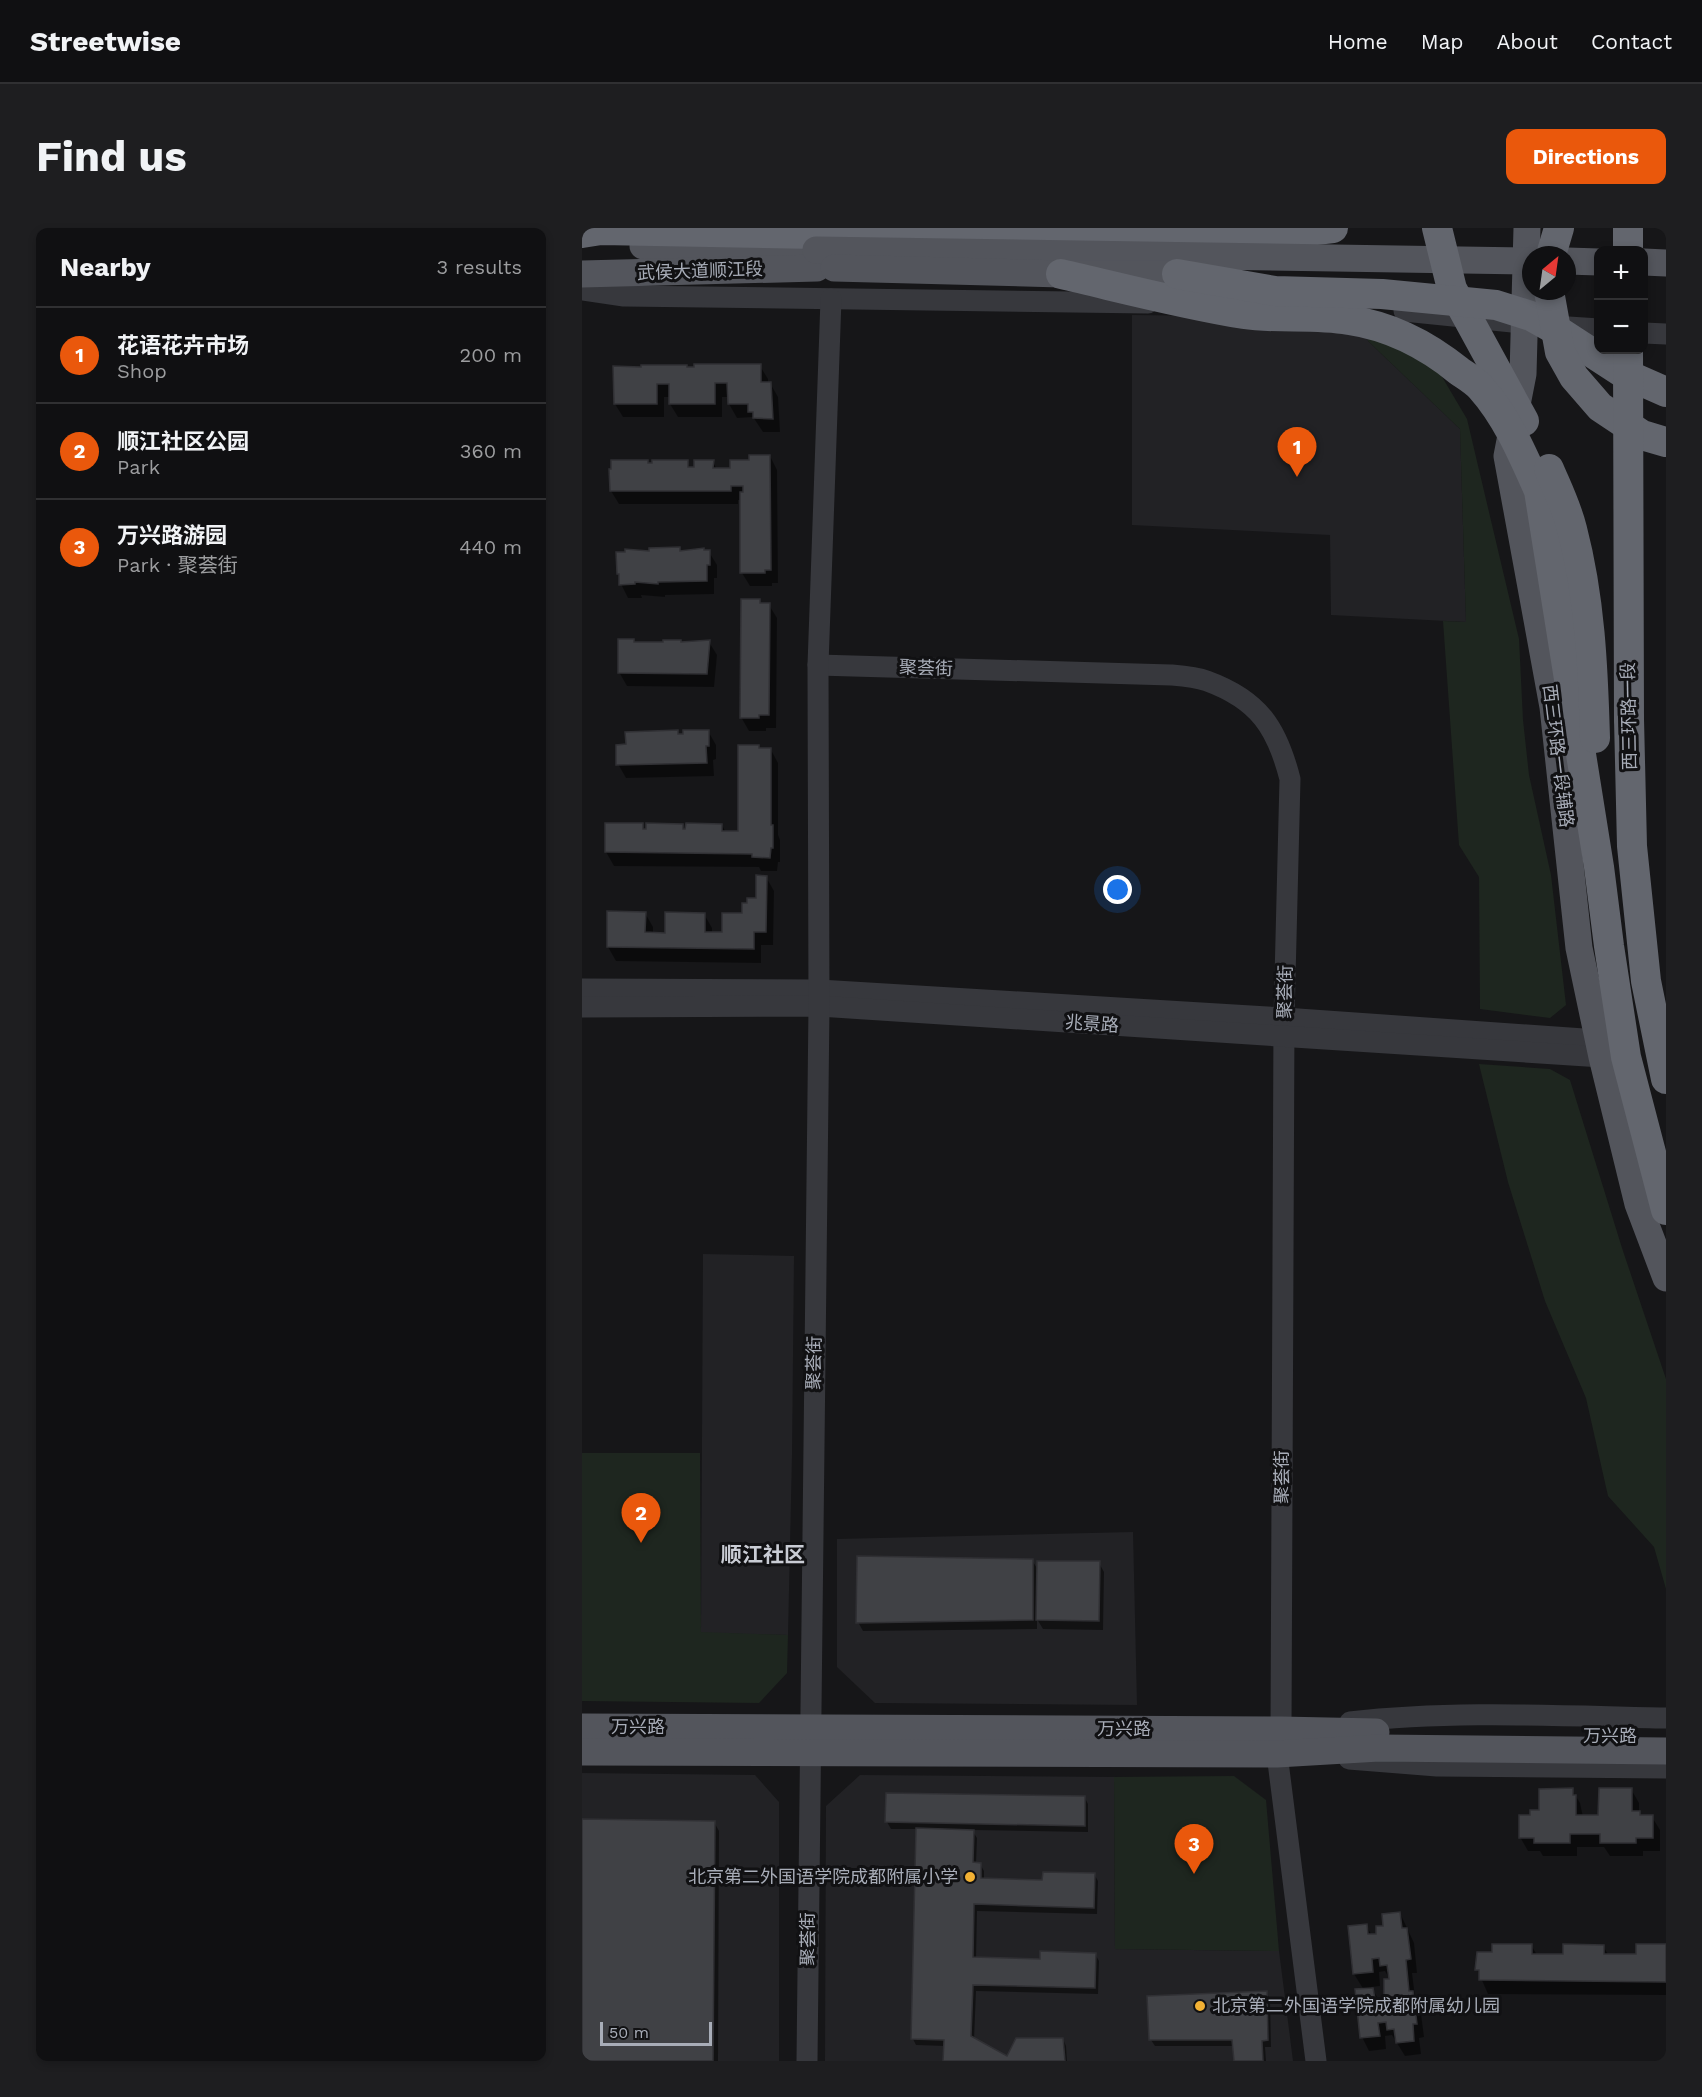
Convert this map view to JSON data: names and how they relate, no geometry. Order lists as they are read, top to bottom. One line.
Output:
{"streets":{"highway":["西三环路一段"],"main road":["武侯大道顺江段","西三环路一段辅路","万兴路"],"street":["聚荟街","兆景路"]},"crossings":[["聚荟街","兆景路"],["聚荟街","万兴路"],["西三环路一段辅路","兆景路"]],"districts":["顺江社区"],"places":["北京第二外国语学院成都附属小学","北京第二外国语学院成都附属幼儿园"],"scale_bar":"50 m","north":"top right","page":{"header":"Streetwise","nav":["Home","Map","About","Contact"],"buttons":"Directions","title":"Find us","heading":["Nearby","3 results"],"map_buttons":["+","−"],"list":[{"mark":"1","name":"花语花卉市场","note":"Shop","value":"200 m"},{"mark":"2","name":"顺江社区公园","note":"Park","value":"360 m"},{"mark":"3","name":"万兴路游园","note":"Park · 聚荟街","value":"440 m"}],"pins":["1","2","3"],"scale":"50 m"}}
